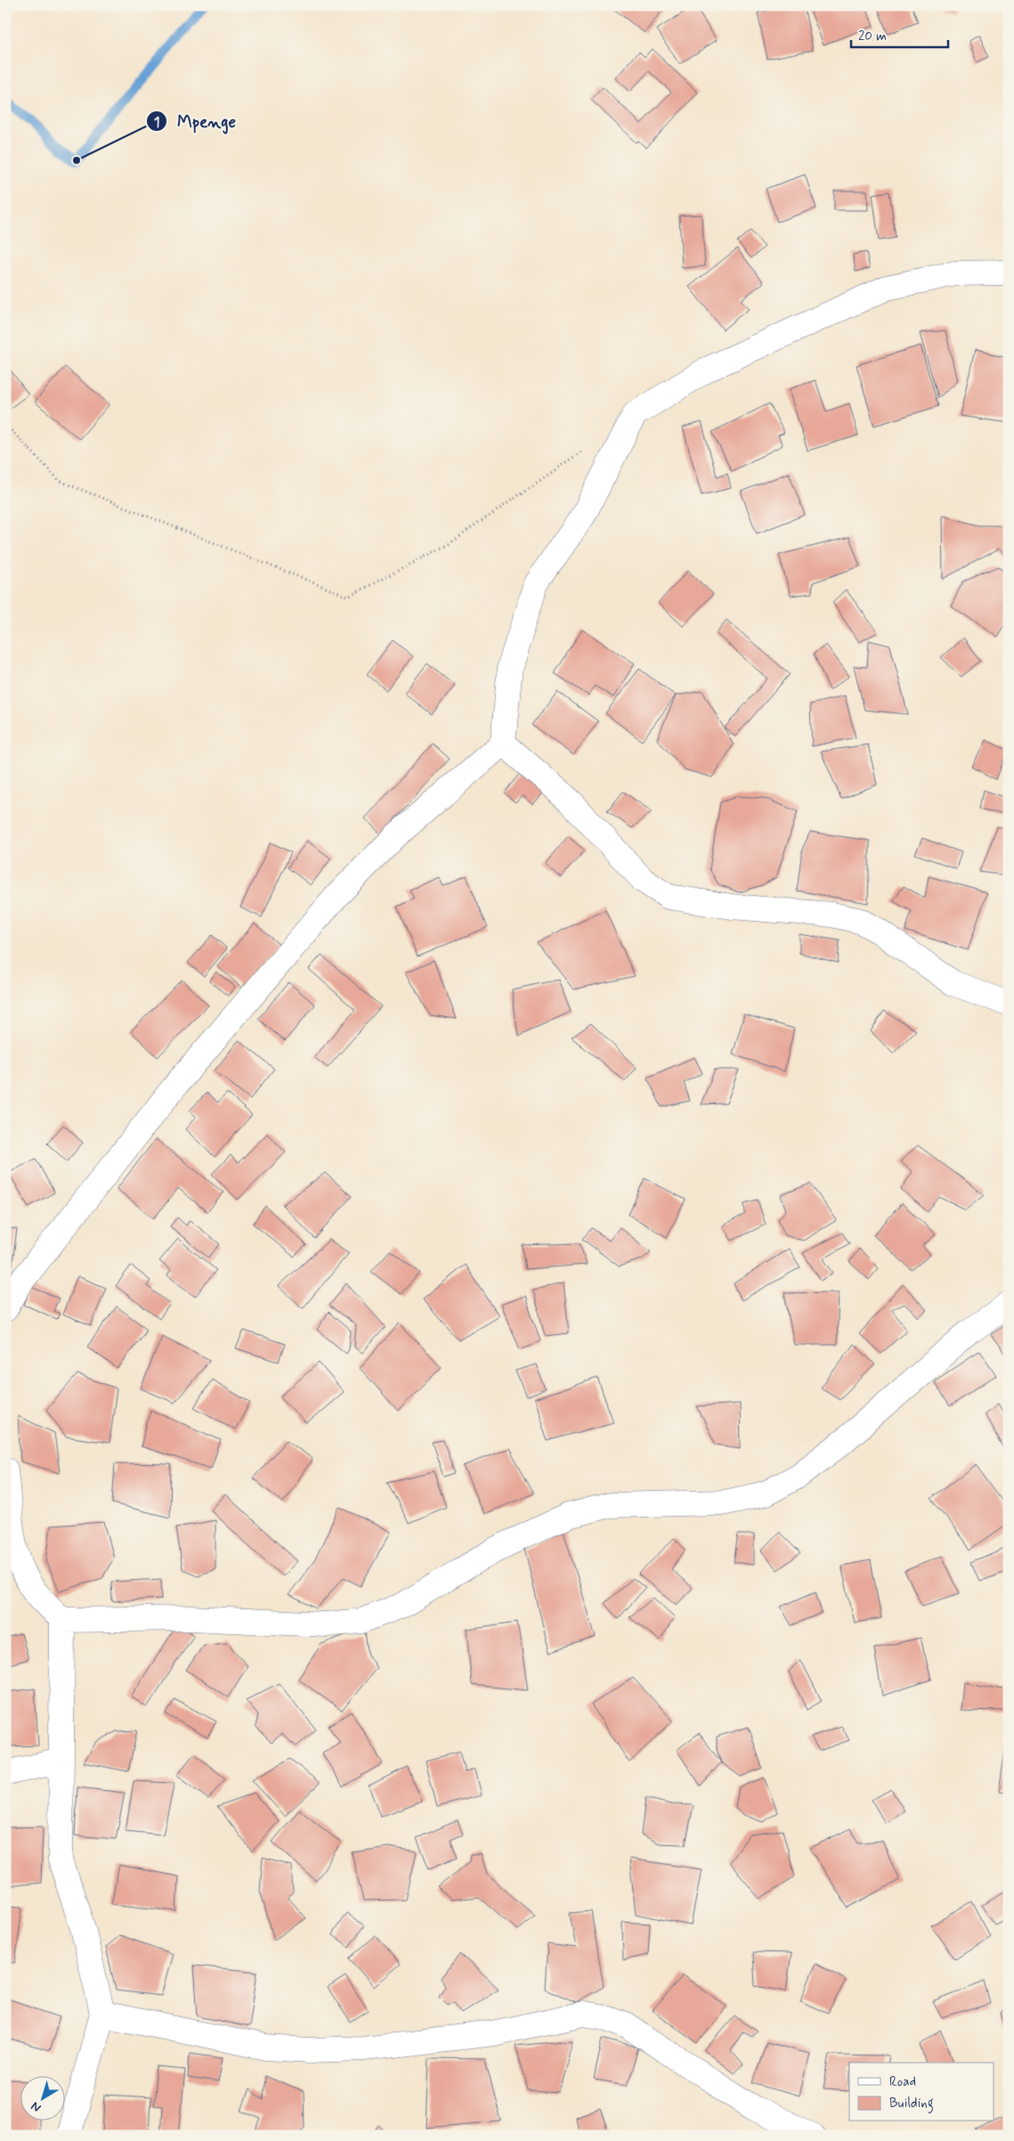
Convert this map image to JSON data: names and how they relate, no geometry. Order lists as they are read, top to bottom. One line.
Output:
{"places":["Mpenge"],"legend":["Road","Building"],"scale_bar":"20 m","north":"bottom left"}
